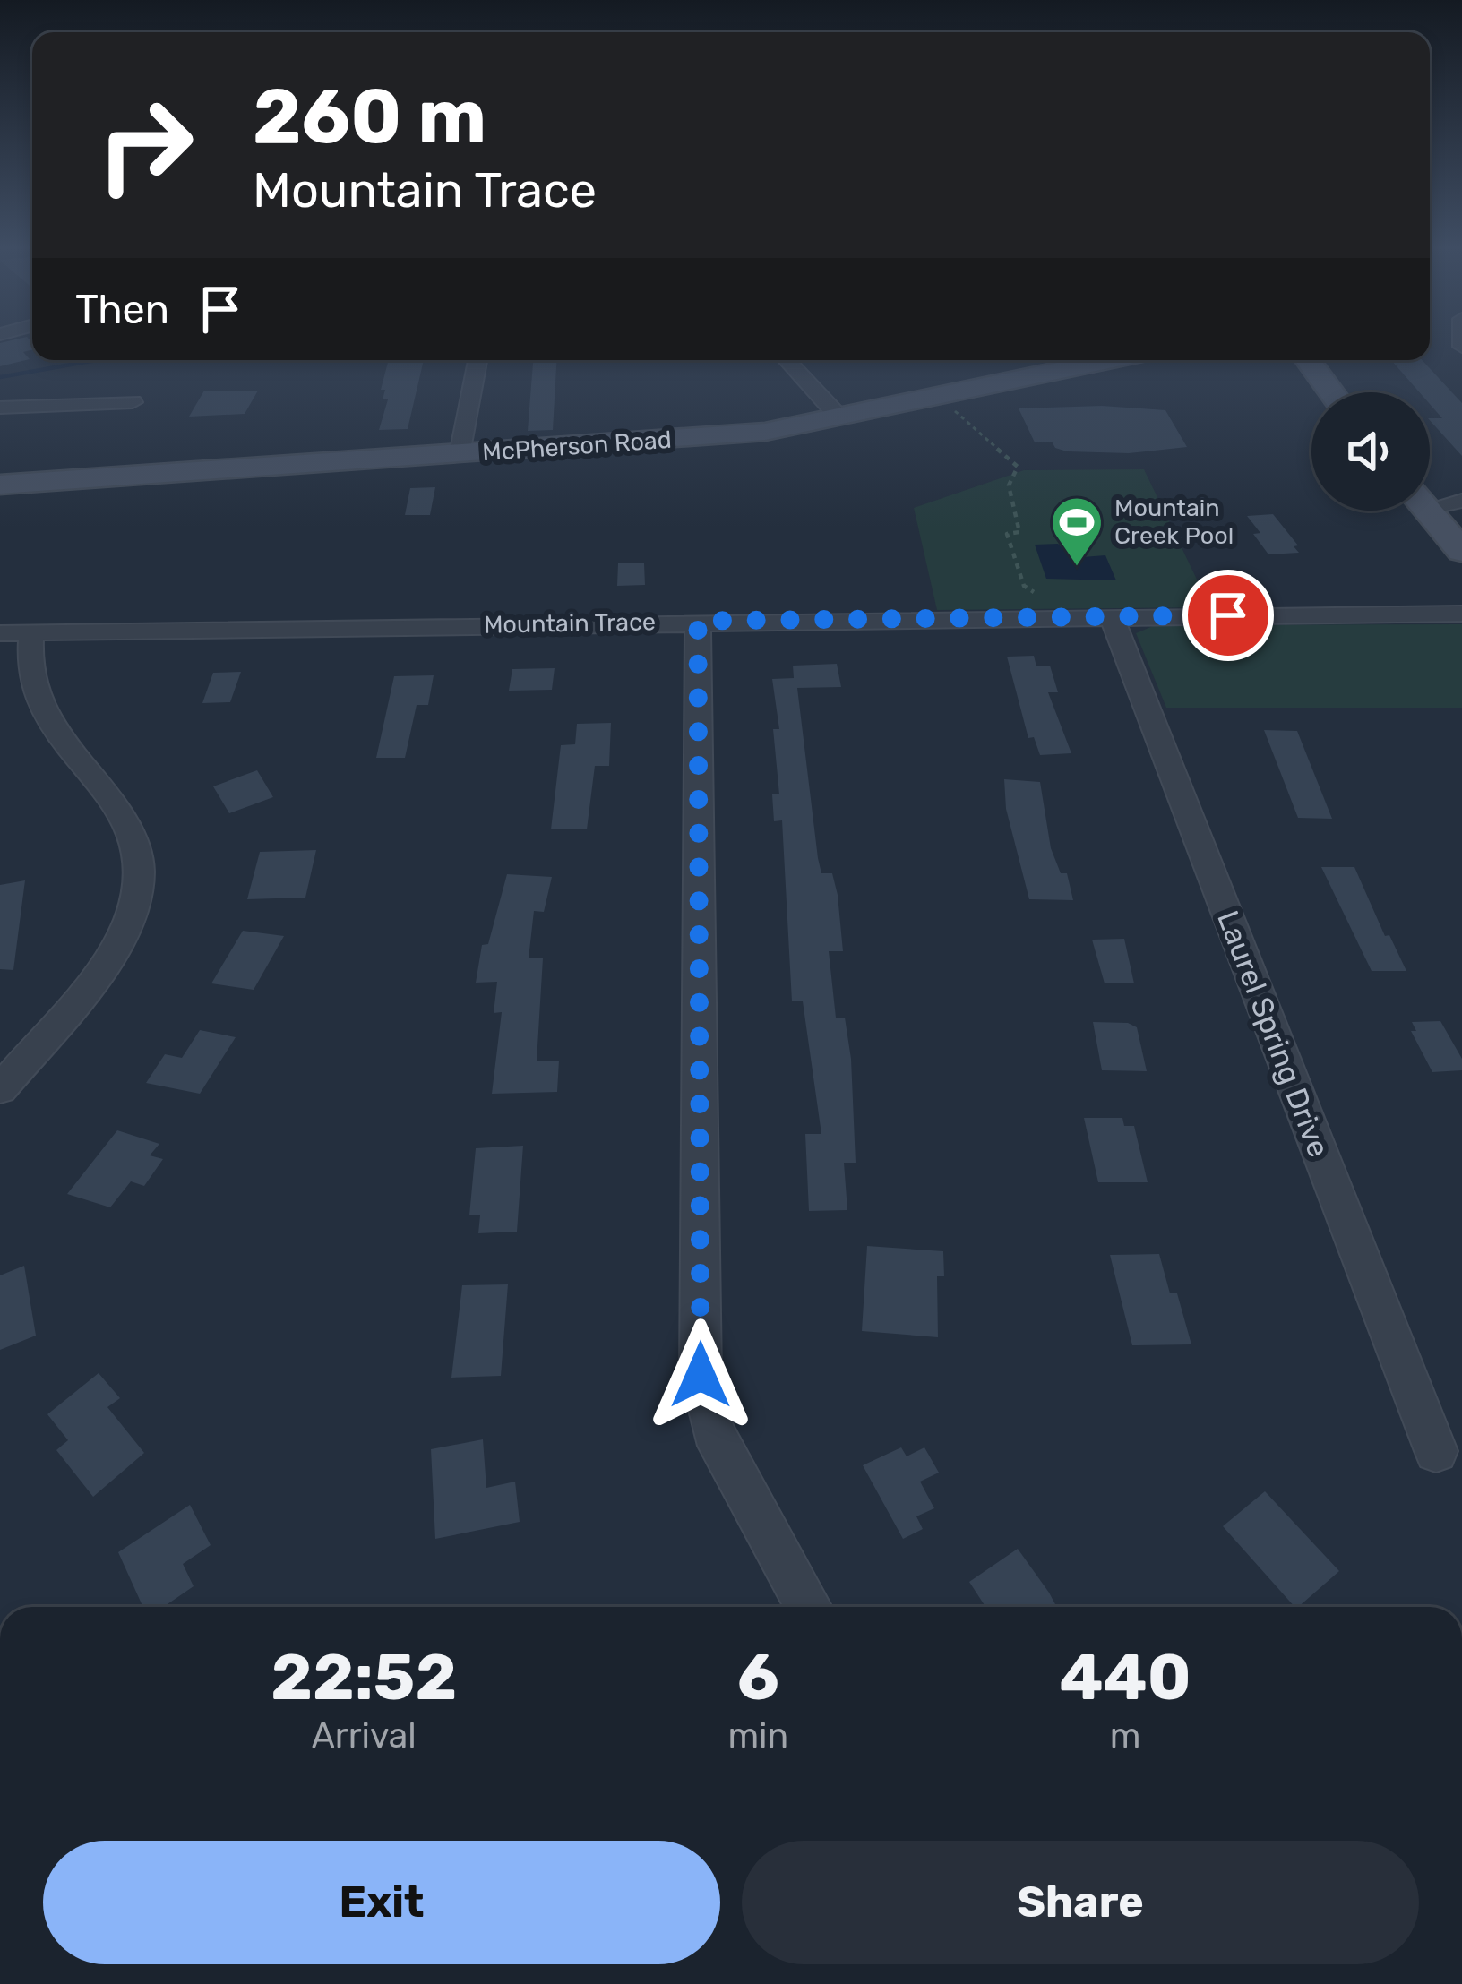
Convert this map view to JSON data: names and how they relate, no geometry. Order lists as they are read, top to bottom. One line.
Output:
{"streets":{"street":["McPherson Road","Mountain Trace","Laurel Spring Drive"]},"crossings":[["Mountain Trace","Laurel Spring Drive"]],"places":{"sports":["Mountain Creek Pool"]},"page":{"turn":["260 m","Mountain Trace"],"then":"Then","eta":["22:52","Arrival","6","min","440","m"],"buttons":["Exit","Share"]}}
